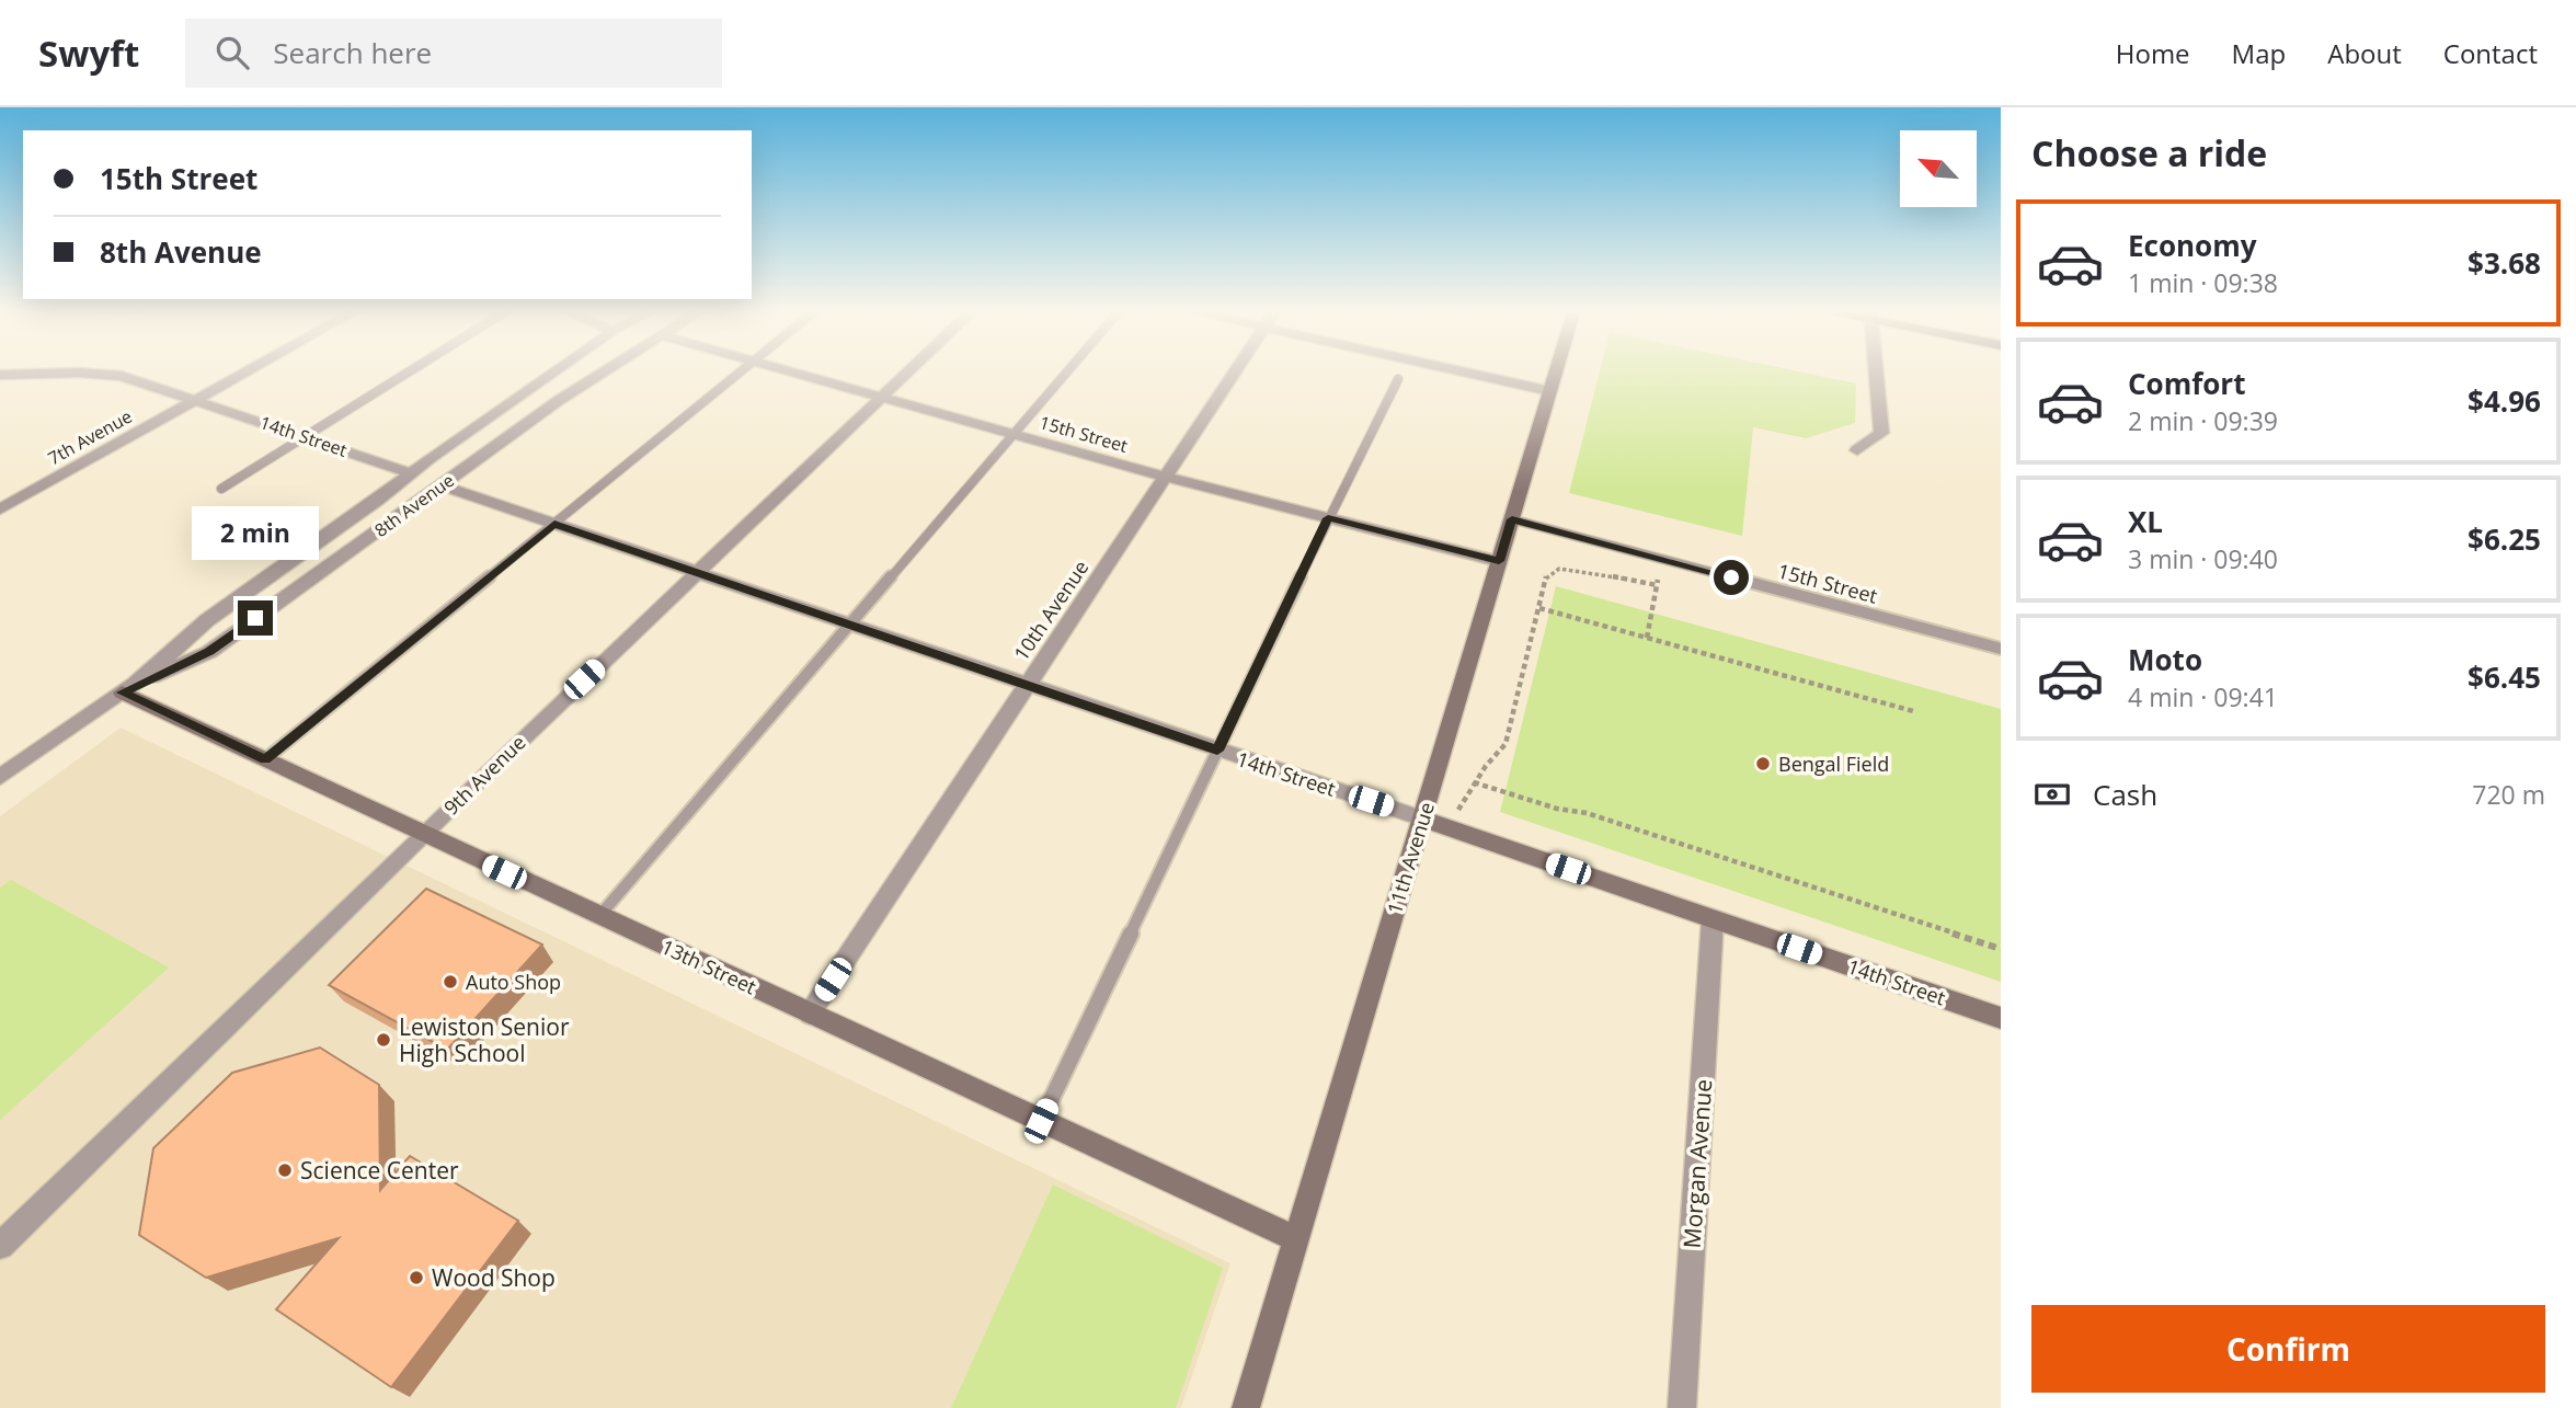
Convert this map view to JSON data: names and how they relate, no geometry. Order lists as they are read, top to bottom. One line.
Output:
{"streets":{"main road":["14th Street","11th Avenue","13th Street"],"street":["15th Street","7th Avenue","8th Avenue","10th Avenue","9th Avenue","Morgan Avenue"]},"crossings":[["15th Street","10th Avenue"],["15th Street","9th Avenue"],["15th Street","11th Avenue"],["14th Street","7th Avenue"],["14th Street","8th Avenue"],["14th Street","10th Avenue"],["14th Street","9th Avenue"],["14th Street","11th Avenue"],["14th Street","Morgan Avenue"],["8th Avenue","13th Street"],["10th Avenue","13th Street"],["9th Avenue","13th Street"],["11th Avenue","13th Street"]],"places":["Bengal Field","Auto Shop","Lewiston Senior High School","Science Center","Wood Shop"],"north":"top left","page":{"header":"Swyft","search":"Search here","nav":["Home","Map","About","Contact"],"heading":"Choose a ride","banner":["15th Street","8th Avenue"],"list":[{"name":"Economy","note":"1 min · 09:38","value":"$3.68"},{"name":"Comfort","note":"2 min · 09:39","value":"$4.96"},{"name":"XL","note":"3 min · 09:40","value":"$6.25"},{"name":"Moto","note":"4 min · 09:41","value":"$6.45"}],"bubble":"2 min","pay":["Cash","720 m"],"buttons":"Confirm"}}
